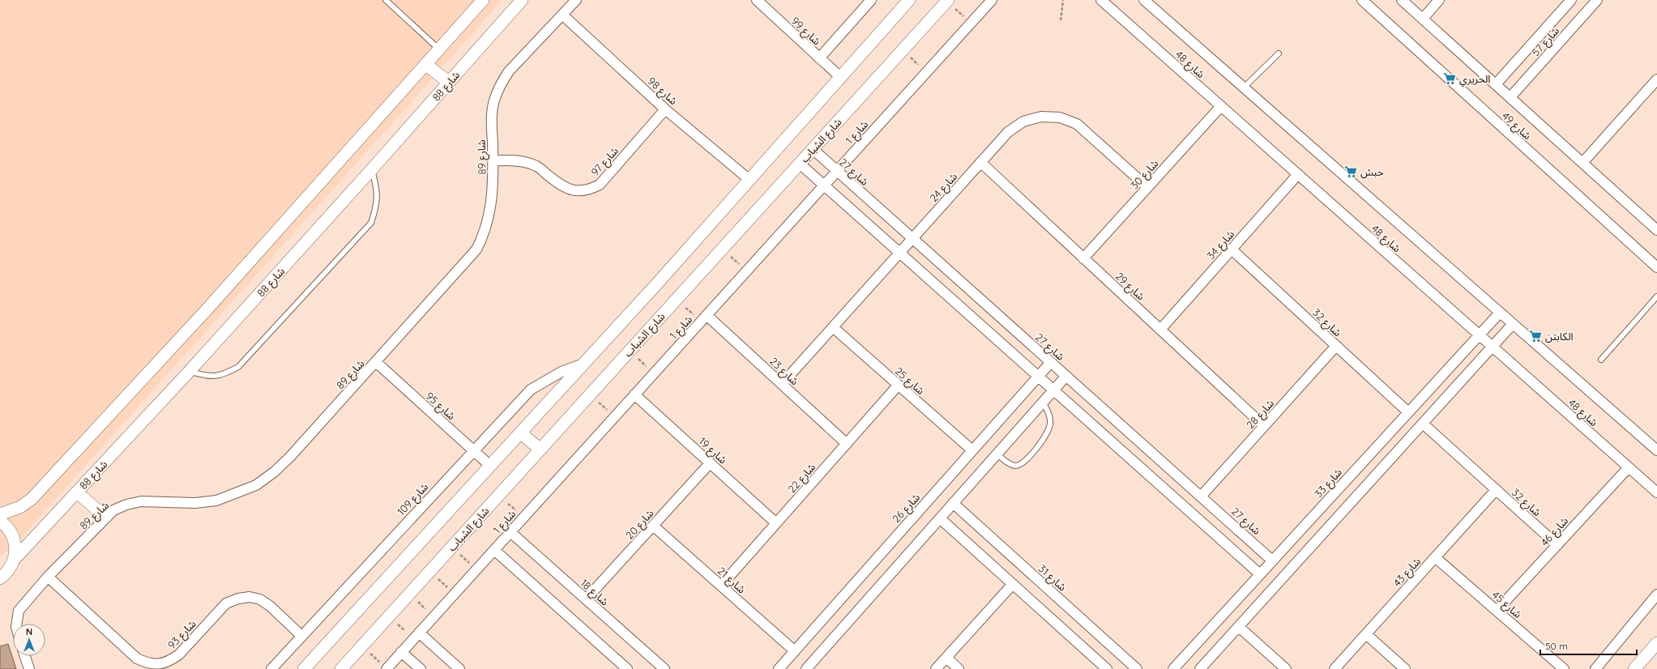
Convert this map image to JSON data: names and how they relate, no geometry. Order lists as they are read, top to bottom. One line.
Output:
{"streets":{"street":["شارع 99","شارع 57","شارع 48","شارع 88","شارع 98","شارع 49","شارع 1","شارع الشباب","شارع 89","شارع 97","شارع 27","شارع 30","شارع 24","شارع 34","شارع 29","شارع 32","شارع 23","شارع 25","شارع 95","شارع 28","شارع 19","شارع 22","شارع 33","شارع 109","شارع 26","شارع 20","شارع 46","شارع 43","شارع 31","شارع 21","شارع 18","شارع 45","شارع 93"]},"crossings":[["شارع 57","شارع 49"],["شارع 48","شارع 30"],["شارع 48","شارع 34"],["شارع 48","شارع 33"],["شارع 48","شارع 46"],["شارع 98","شارع 89"],["شارع 98","شارع 97"],["شارع 1","شارع 27"],["شارع 1","شارع 23"],["شارع 1","شارع 19"],["شارع 1","شارع 18"],["شارع الشباب","شارع 27"],["شارع 89","شارع 97"],["شارع 89","شارع 95"],["شارع 89","شارع 93"],["شارع 27","شارع 24"],["شارع 27","شارع 28"],["شارع 27","شارع 33"],["شارع 27","شارع 26"],["شارع 30","شارع 24"],["شارع 30","شارع 29"],["شارع 24","شارع 29"],["شارع 24","شارع 23"],["شارع 24","شارع 25"],["شارع 34","شارع 29"],["شارع 34","شارع 32"],["شارع 29","شارع 28"],["شارع 32","شارع 28"],["شارع 32","شارع 33"],["شارع 32","شارع 46"],["شارع 32","شارع 43"],["شارع 23","شارع 22"],["شارع 25","شارع 22"],["شارع 25","شارع 26"],["شارع 95","شارع 109"],["شارع 19","شارع 22"],["شارع 19","شارع 20"],["شارع 22","شارع 21"],["شارع 109","شارع 93"],["شارع 26","شارع 21"],["شارع 20","شارع 21"],["شارع 20","شارع 18"],["شارع 46","شارع 45"],["شارع 43","شارع 45"]],"places":{"supermarket":["الحريري","حبش","الكابتن"]},"scale_bar":"50 m","north":"top"}
